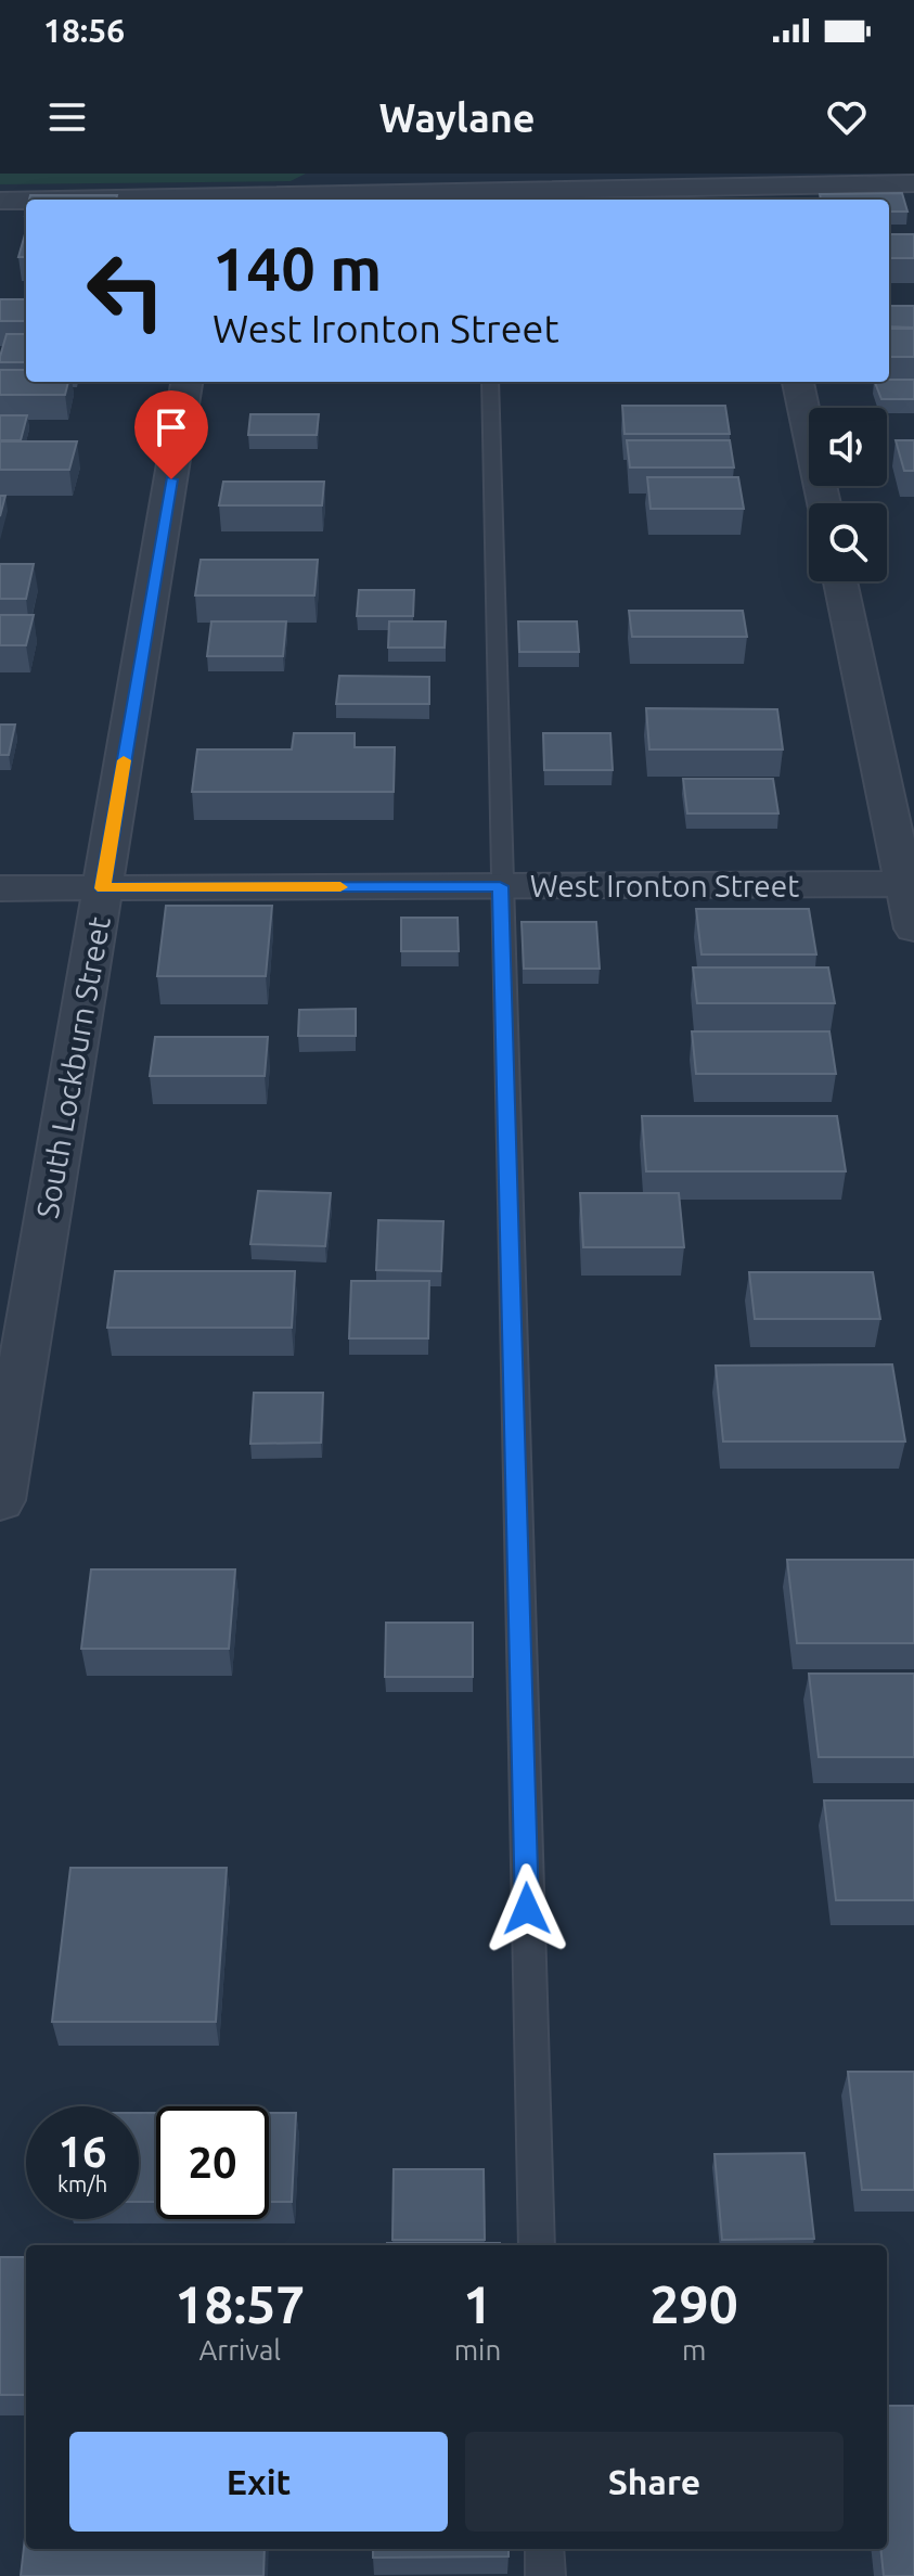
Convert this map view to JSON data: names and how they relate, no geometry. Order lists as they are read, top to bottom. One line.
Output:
{"streets":{"street":["West Ironton Street","South Lockburn Street"]},"crossings":[["West Ironton Street","South Lockburn Street"]],"page":{"status":"18:56","header":"Waylane","turn":["140 m","West Ironton Street"],"speed":"16 km/h","limit":"20","eta":["18:57","Arrival","1","min","290","m"],"buttons":["Exit","Share"]}}
